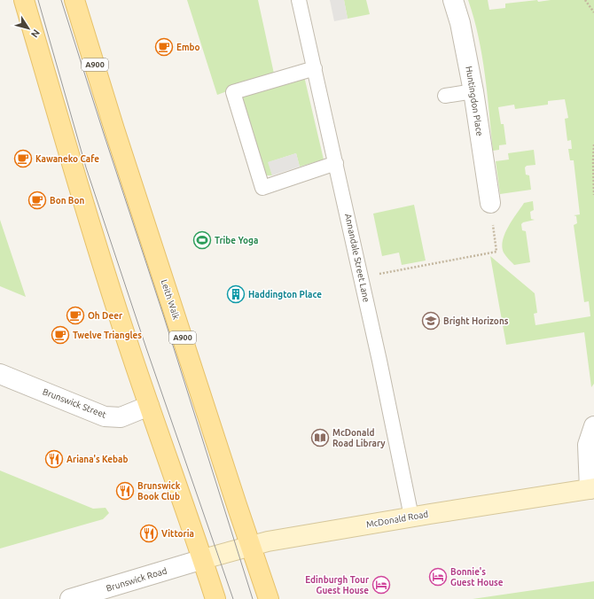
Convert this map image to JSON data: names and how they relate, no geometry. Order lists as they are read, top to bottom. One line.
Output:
{"streets":{"main road":["A900","Leith Walk"],"street":["Huntingdon Place","Brunswick Street","McDonald Road","Brunswick Road"],"lane":["Annandale Street Lane"]},"crossings":[["Annandale Street Lane","McDonald Road"],["Leith Walk","McDonald Road"],["McDonald Road","Brunswick Road"]],"places":{"cafe":["Embo","Kawaneko Cafe","Bon Bon","Oh Deer","Twelve Triangles"],"sports":["Tribe Yoga"],"building":["Haddington Place"],"school or university":["Bright Horizons"],"library":["McDonald Road Library"],"restaurant":["Ariana's Kebab","Brunswick Book Club","Vittoria"],"hotel":["Bonnie's Guest House","Edinburgh Tour Guest House"]},"north":"bottom right"}
